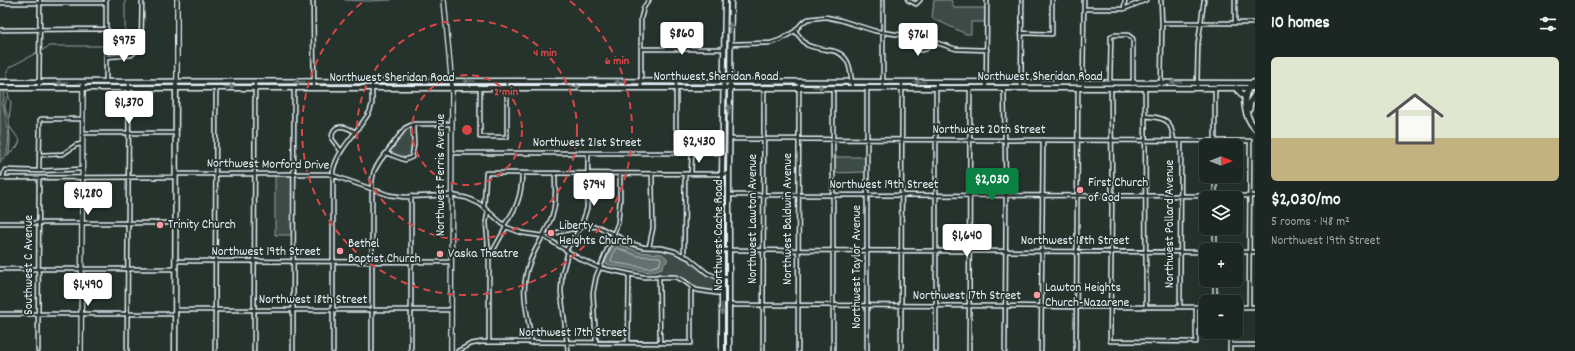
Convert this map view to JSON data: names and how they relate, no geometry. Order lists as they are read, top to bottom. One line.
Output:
{"streets":{"main road":["Northwest Sheridan Road","Northwest Ferris Avenue","Northwest Cache Road"],"street":["Northwest 20th Street","Northwest 21st Street","Northwest Morford Drive","Northwest 19th Street","Northwest Lawton Avenue","Northwest Baldwin Avenue","Northwest Pollard Avenue","Northwest 18th Street","Southwest C Avenue","Northwest Taylor Avenue","Northwest 17th Street"]},"crossings":[["Northwest Sheridan Road","Northwest Ferris Avenue"],["Northwest Sheridan Road","Northwest Lawton Avenue"],["Northwest Sheridan Road","Northwest Baldwin Avenue"],["Northwest Sheridan Road","Northwest Cache Road"],["Northwest Sheridan Road","Northwest Taylor Avenue"],["Northwest 20th Street","Northwest 19th Street"],["Northwest 20th Street","Northwest Lawton Avenue"],["Northwest 20th Street","Northwest Baldwin Avenue"],["Northwest 20th Street","Northwest Pollard Avenue"],["Northwest 20th Street","Northwest Cache Road"],["Northwest 20th Street","Northwest Taylor Avenue"],["Northwest 21st Street","Northwest Ferris Avenue"],["Northwest 21st Street","Northwest Cache Road"],["Northwest Morford Drive","Northwest Ferris Avenue"],["Northwest Morford Drive","Southwest C Avenue"],["Northwest Ferris Avenue","Northwest 19th Street"],["Northwest Ferris Avenue","Northwest 18th Street"],["Northwest 19th Street","Northwest Lawton Avenue"],["Northwest 19th Street","Northwest Baldwin Avenue"],["Northwest 19th Street","Northwest Pollard Avenue"],["Northwest 19th Street","Northwest Cache Road"],["Northwest 19th Street","Northwest Taylor Avenue"],["Northwest Lawton Avenue","Northwest 18th Street"],["Northwest Lawton Avenue","Northwest 17th Street"],["Northwest Baldwin Avenue","Northwest 18th Street"],["Northwest Baldwin Avenue","Northwest 17th Street"],["Northwest Pollard Avenue","Northwest 18th Street"],["Northwest Pollard Avenue","Northwest 17th Street"],["Northwest Cache Road","Northwest 18th Street"],["Northwest Cache Road","Northwest 17th Street"],["Northwest 18th Street","Southwest C Avenue"],["Northwest 18th Street","Northwest Taylor Avenue"],["Northwest Taylor Avenue","Northwest 17th Street"]],"places":["First Church of God","Trinity Church","Liberty Heights Church","Bethel Baptist Church","Vaska Theatre","Lawton Heights Church-Nazarene"],"north":"right","page":{"heading":"10 homes","price":["$860","$761","$975","$1,370","$2,430","$2,030","$794","$1,280","$1,640","$1,490"],"list":[{"name":"$2,030/mo","note":"5 rooms · 148 m² · Northwest 19th Street"}],"map_buttons":["+","−"]},"rings":["4 min","6 min","2 min"]}
